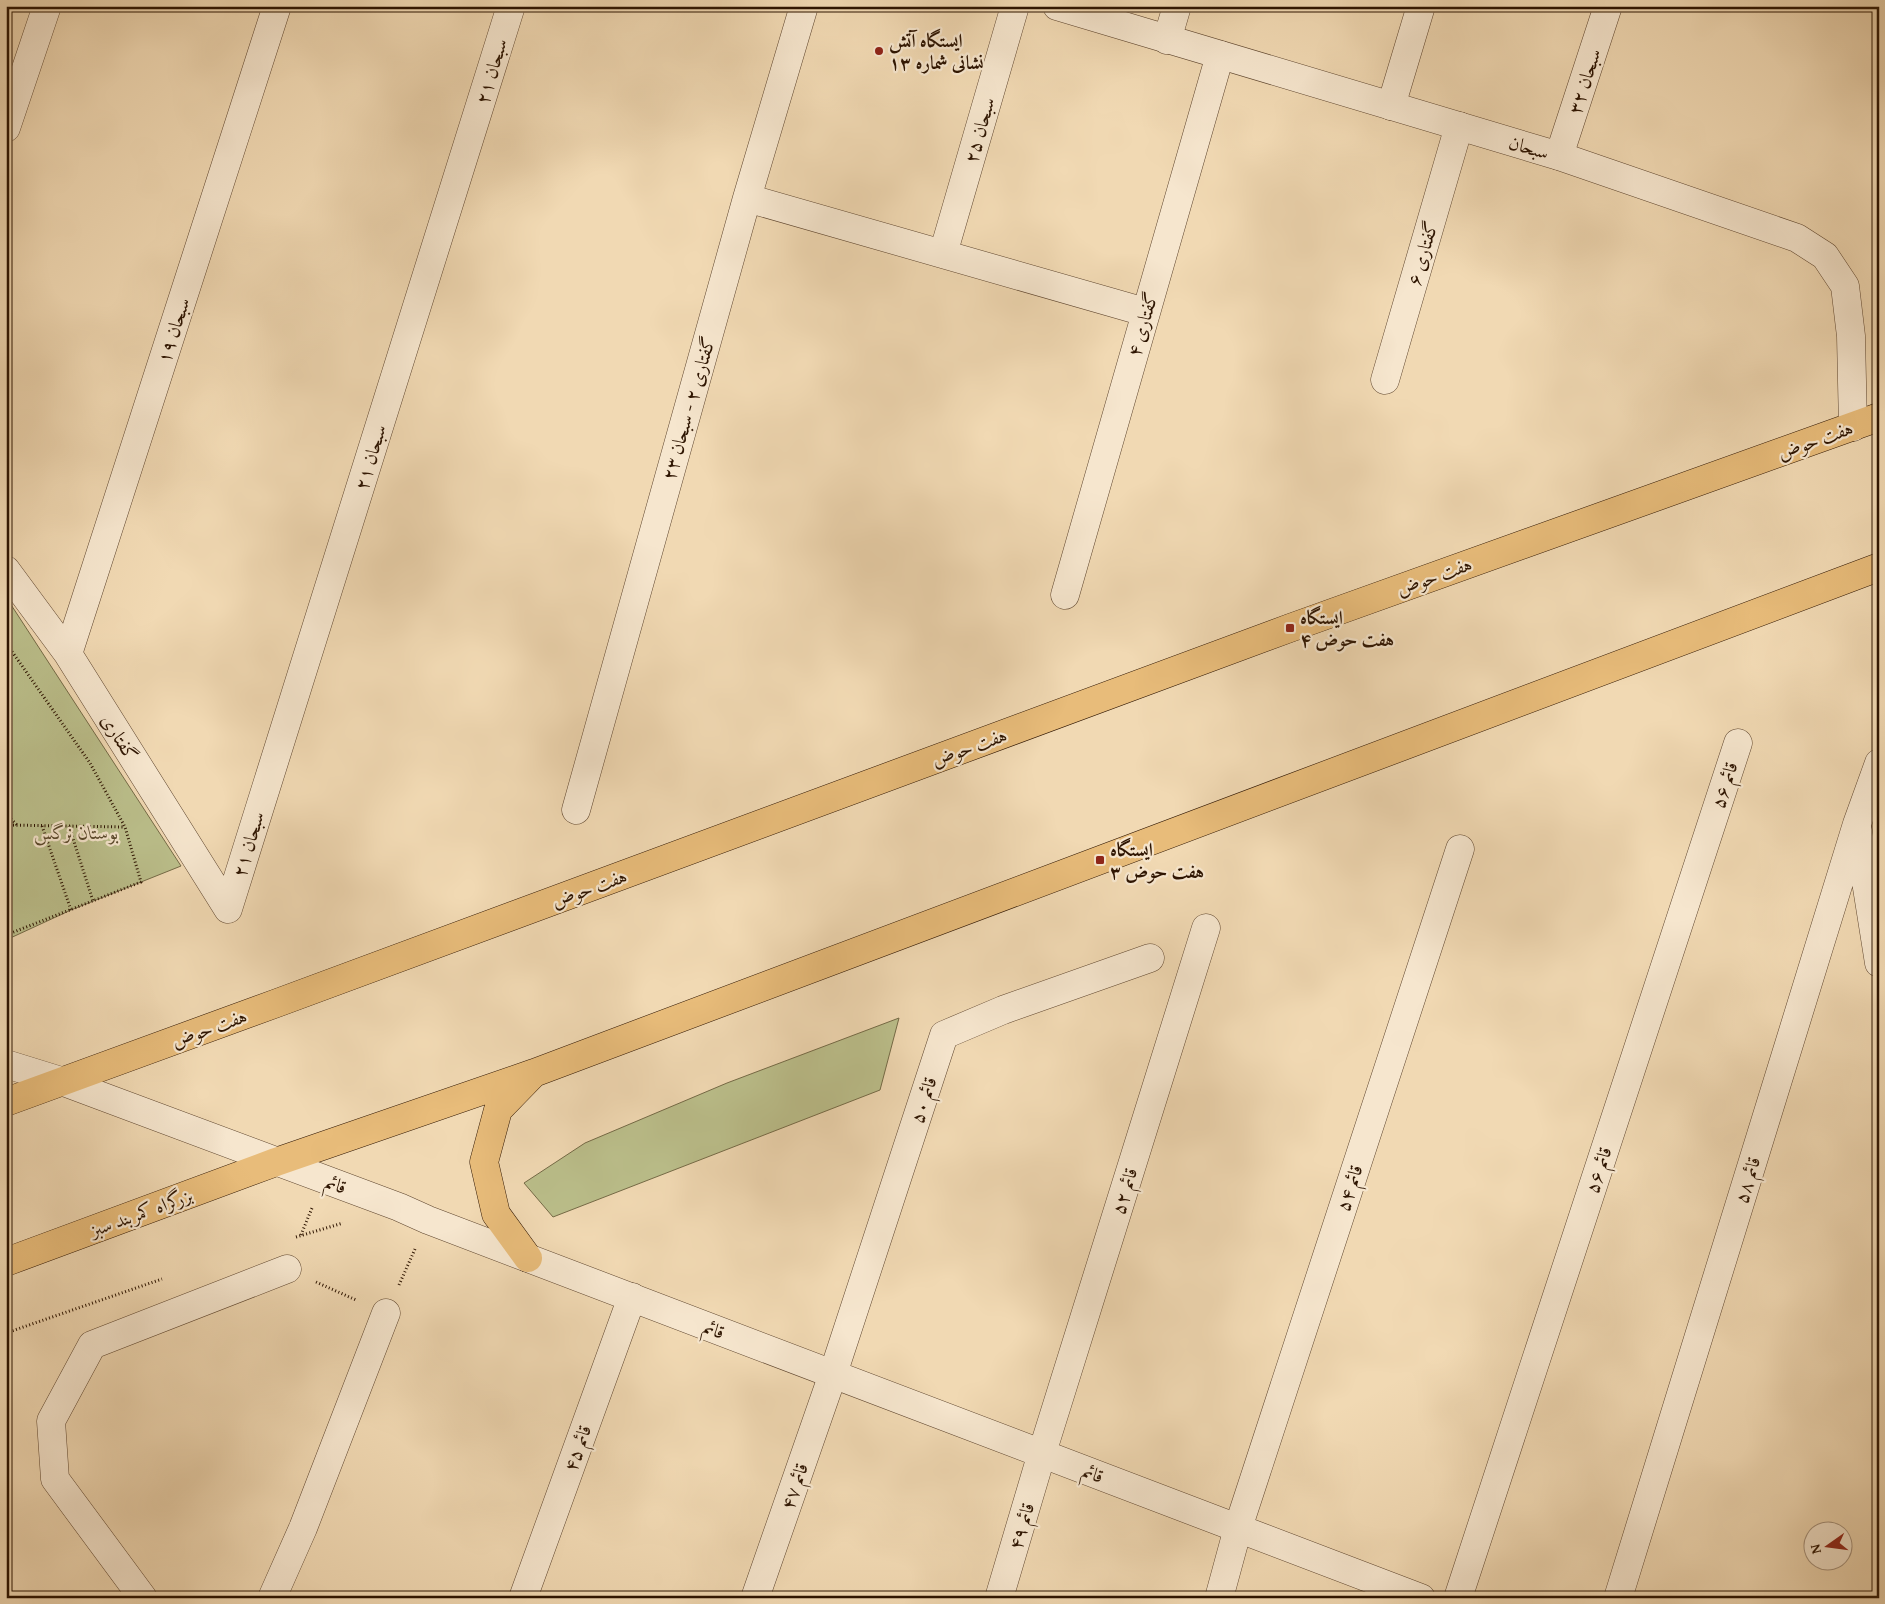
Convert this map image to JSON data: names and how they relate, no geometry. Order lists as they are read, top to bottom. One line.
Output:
{"streets":{"highway":["هفت حوض","بزرگراه کمربند سبز"],"street":["سبحان ۲۱","سبحان ۳۲","سبحان ۲۵","سبحان","گفتاری ۶","گفتاری ۴","سبحان ۱۹","گفتاری ۲ - سبحان ۲۳","گفتاری","قائم ۵۶","قائم ۵۰","قائم ۵۸","قائم","قائم ۵۴","قائم ۵۲","قائم ۴۵","قائم ۴۷","قائم ۴۹"]},"crossings":[["سبحان ۲۱","گفتاری"],["سبحان ۳۲","سبحان"],["سبحان","گفتاری ۶"],["سبحان","گفتاری ۴"],["سبحان","هفت حوض"],["سبحان ۱۹","گفتاری"],["هفت حوض","قائم"],["قائم ۵۰","قائم"],["قائم ۵۰","قائم ۴۷"],["قائم","قائم ۵۴"],["قائم","قائم ۵۲"],["قائم","بزرگراه کمربند سبز"],["قائم","قائم ۴۵"],["قائم","قائم ۴۷"],["قائم","قائم ۴۹"],["قائم ۵۲","قائم ۴۹"]],"parks":["بوستان نرگس"],"places":{"other":["ایستگاه آتش نشانی شماره ۱۳"],"transit":["ایستگاه هفت حوض ۴","ایستگاه هفت حوض ۳"]},"north":"left"}
